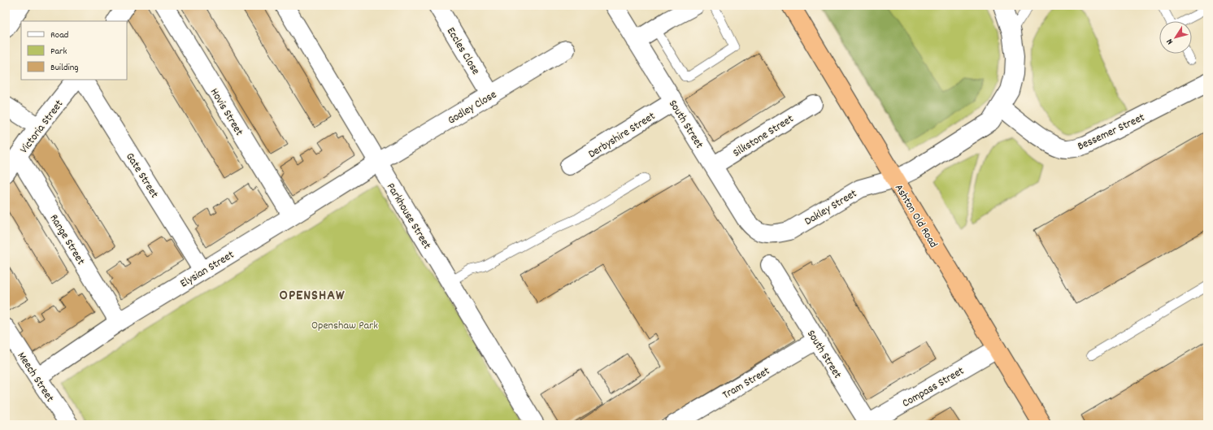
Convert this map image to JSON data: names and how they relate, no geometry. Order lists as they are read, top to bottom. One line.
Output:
{"streets":{"highway":["Ashton Old Road"],"street":["Eccles Close","Godley Close","Hovis Street","South Street","Victoria Street","Bessemer Street","Derbyshire Street","Silkstone Street","Gate Street","Dakley Street","Parkhouse Street","Range Street","Elysian Street","Meech Street","Tram Street","Compass Street"]},"crossings":[["Eccles Close","Godley Close"],["Godley Close","Parkhouse Street"],["Godley Close","Elysian Street"],["Hovis Street","Elysian Street"],["South Street","Derbyshire Street"],["South Street","Silkstone Street"],["South Street","Dakley Street"],["South Street","Tram Street"],["South Street","Compass Street"],["Victoria Street","Range Street"],["Bessemer Street","Dakley Street"],["Gate Street","Elysian Street"],["Dakley Street","Ashton Old Road"],["Parkhouse Street","Elysian Street"],["Ashton Old Road","Compass Street"],["Range Street","Elysian Street"],["Elysian Street","Meech Street"]],"districts":["OPENSHAW"],"parks":["Openshaw Park"],"legend":["Road","Park","Building"],"north":"bottom left"}
